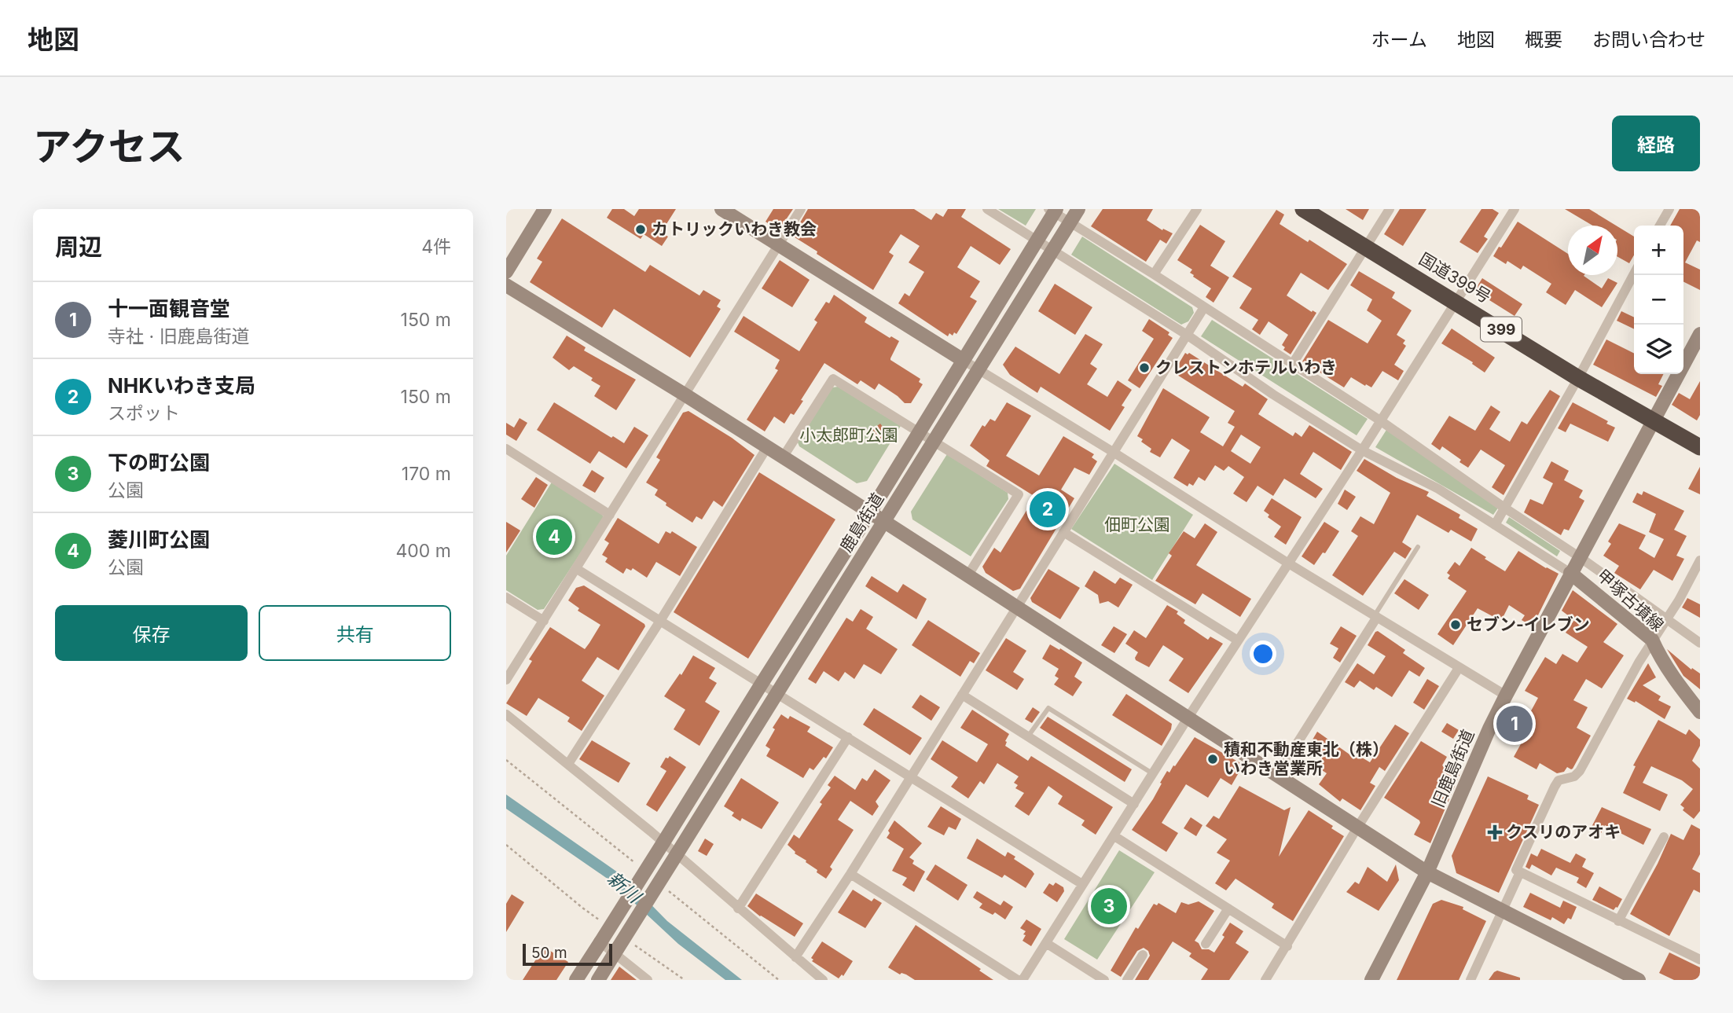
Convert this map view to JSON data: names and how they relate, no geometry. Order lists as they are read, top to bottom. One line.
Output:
{"streets":{"highway":["国道399号","399"],"street":["鹿島街道","甲塚古墳線","旧鹿島街道"]},"crossings":[["甲塚古墳線","旧鹿島街道"]],"water":["新川"],"parks":["小太郎町公園","佃町公園"],"places":{"other":["カトリックいわき教会","クレストンホテルいわき","セブン-イレブン","積和不動産東北（株） いわき営業所"],"health":["クスリのアオキ"]},"scale_bar":"50 m","north":"top right","page":{"header":"地図","nav":["ホーム","地図","概要","お問い合わせ"],"title":"アクセス","buttons":["経路",["保存","共有"]],"heading":["周辺","4件"],"map_buttons":["+","−"],"list":[{"mark":"1","name":"十一面観音堂","note":"寺社 · 旧鹿島街道","value":"150 m"},{"mark":"2","name":"NHKいわき支局","note":"スポット","value":"150 m"},{"mark":"3","name":"下の町公園","note":"公園","value":"170 m"},{"mark":"4","name":"菱川町公園","note":"公園","value":"400 m"}],"pins":["2","4","1","3"],"scale":"50 m"}}
